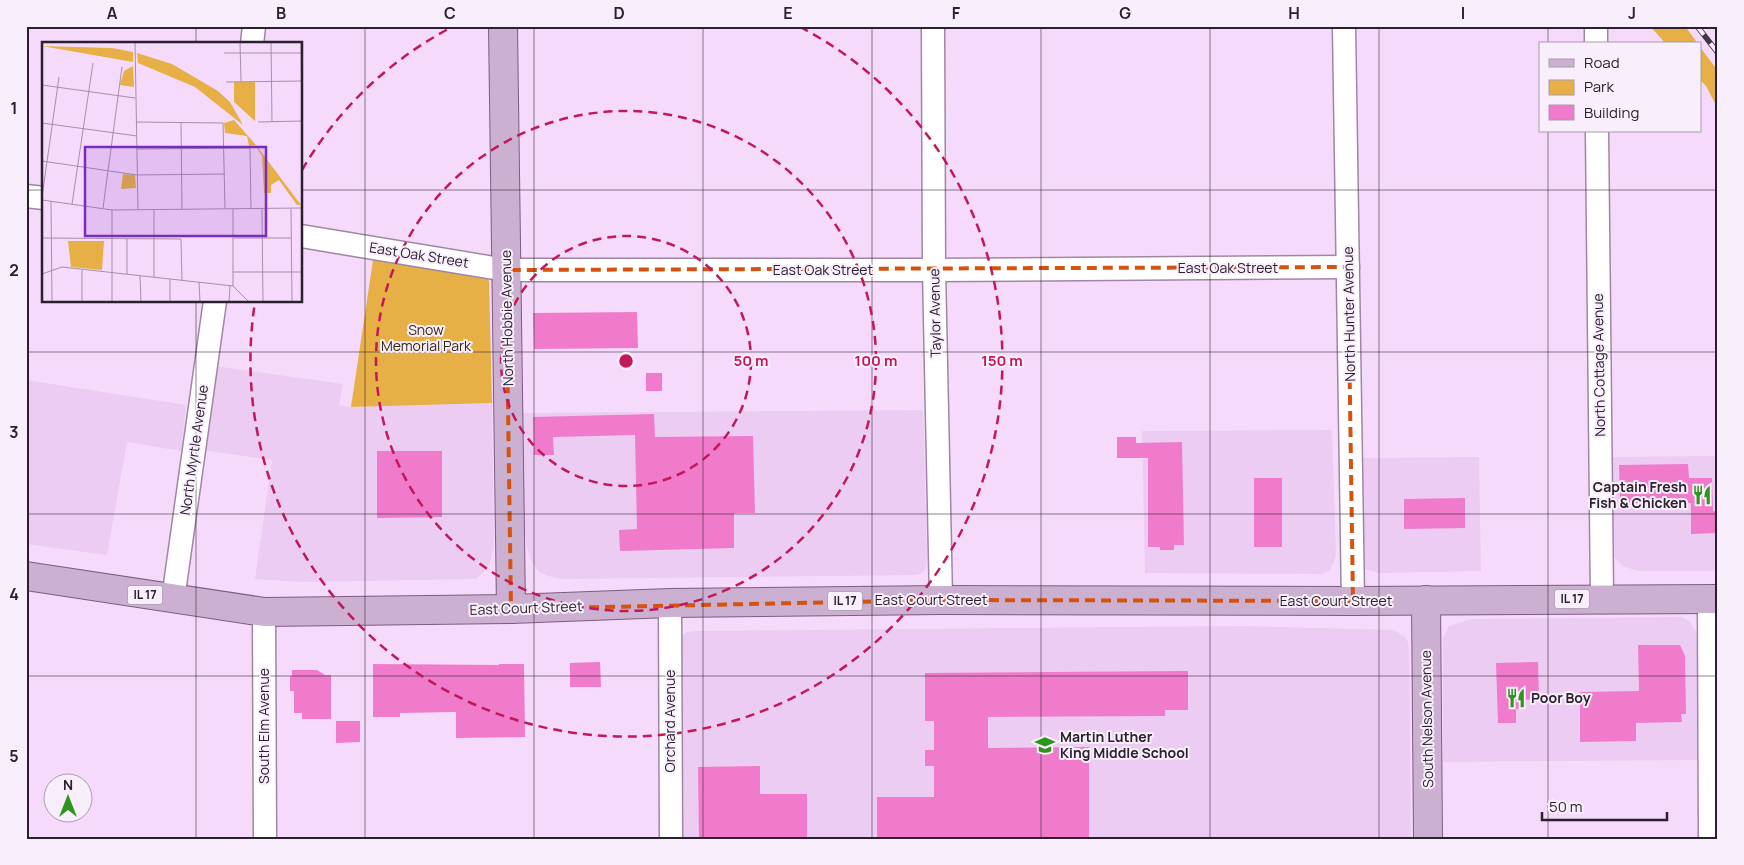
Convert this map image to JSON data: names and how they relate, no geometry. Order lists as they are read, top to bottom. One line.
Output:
{"streets":{"main road":["North Hobbie Avenue","IL 17","East Court Street","South Nelson Avenue"],"street":["East Oak Street","Taylor Avenue","North Hunter Avenue","North Cottage Avenue","North Myrtle Avenue","Orchard Avenue","South Elm Avenue"]},"crossings":[["East Oak Street","Taylor Avenue"],["East Oak Street","North Hunter Avenue"],["East Oak Street","North Hobbie Avenue"],["Taylor Avenue","East Court Street"],["North Hunter Avenue","East Court Street"],["North Hobbie Avenue","East Court Street"],["North Cottage Avenue","East Court Street"],["North Myrtle Avenue","East Court Street"],["East Court Street","South Nelson Avenue"],["East Court Street","Orchard Avenue"],["East Court Street","South Elm Avenue"]],"parks":["Snow Memorial Park"],"places":{"restaurant":["Captain Fresh Fish & Chicken","Poor Boy"],"school or university":["Martin Luther King Middle School"]},"legend":["Road","Park","Building"],"scale_bar":"50 m","north":"top","grid":{"columns":["A","B","C","D","E","F","G","H","I","J"],"rows":["1","2","3","4","5"]},"rings":["50 m","100 m","150 m"]}
